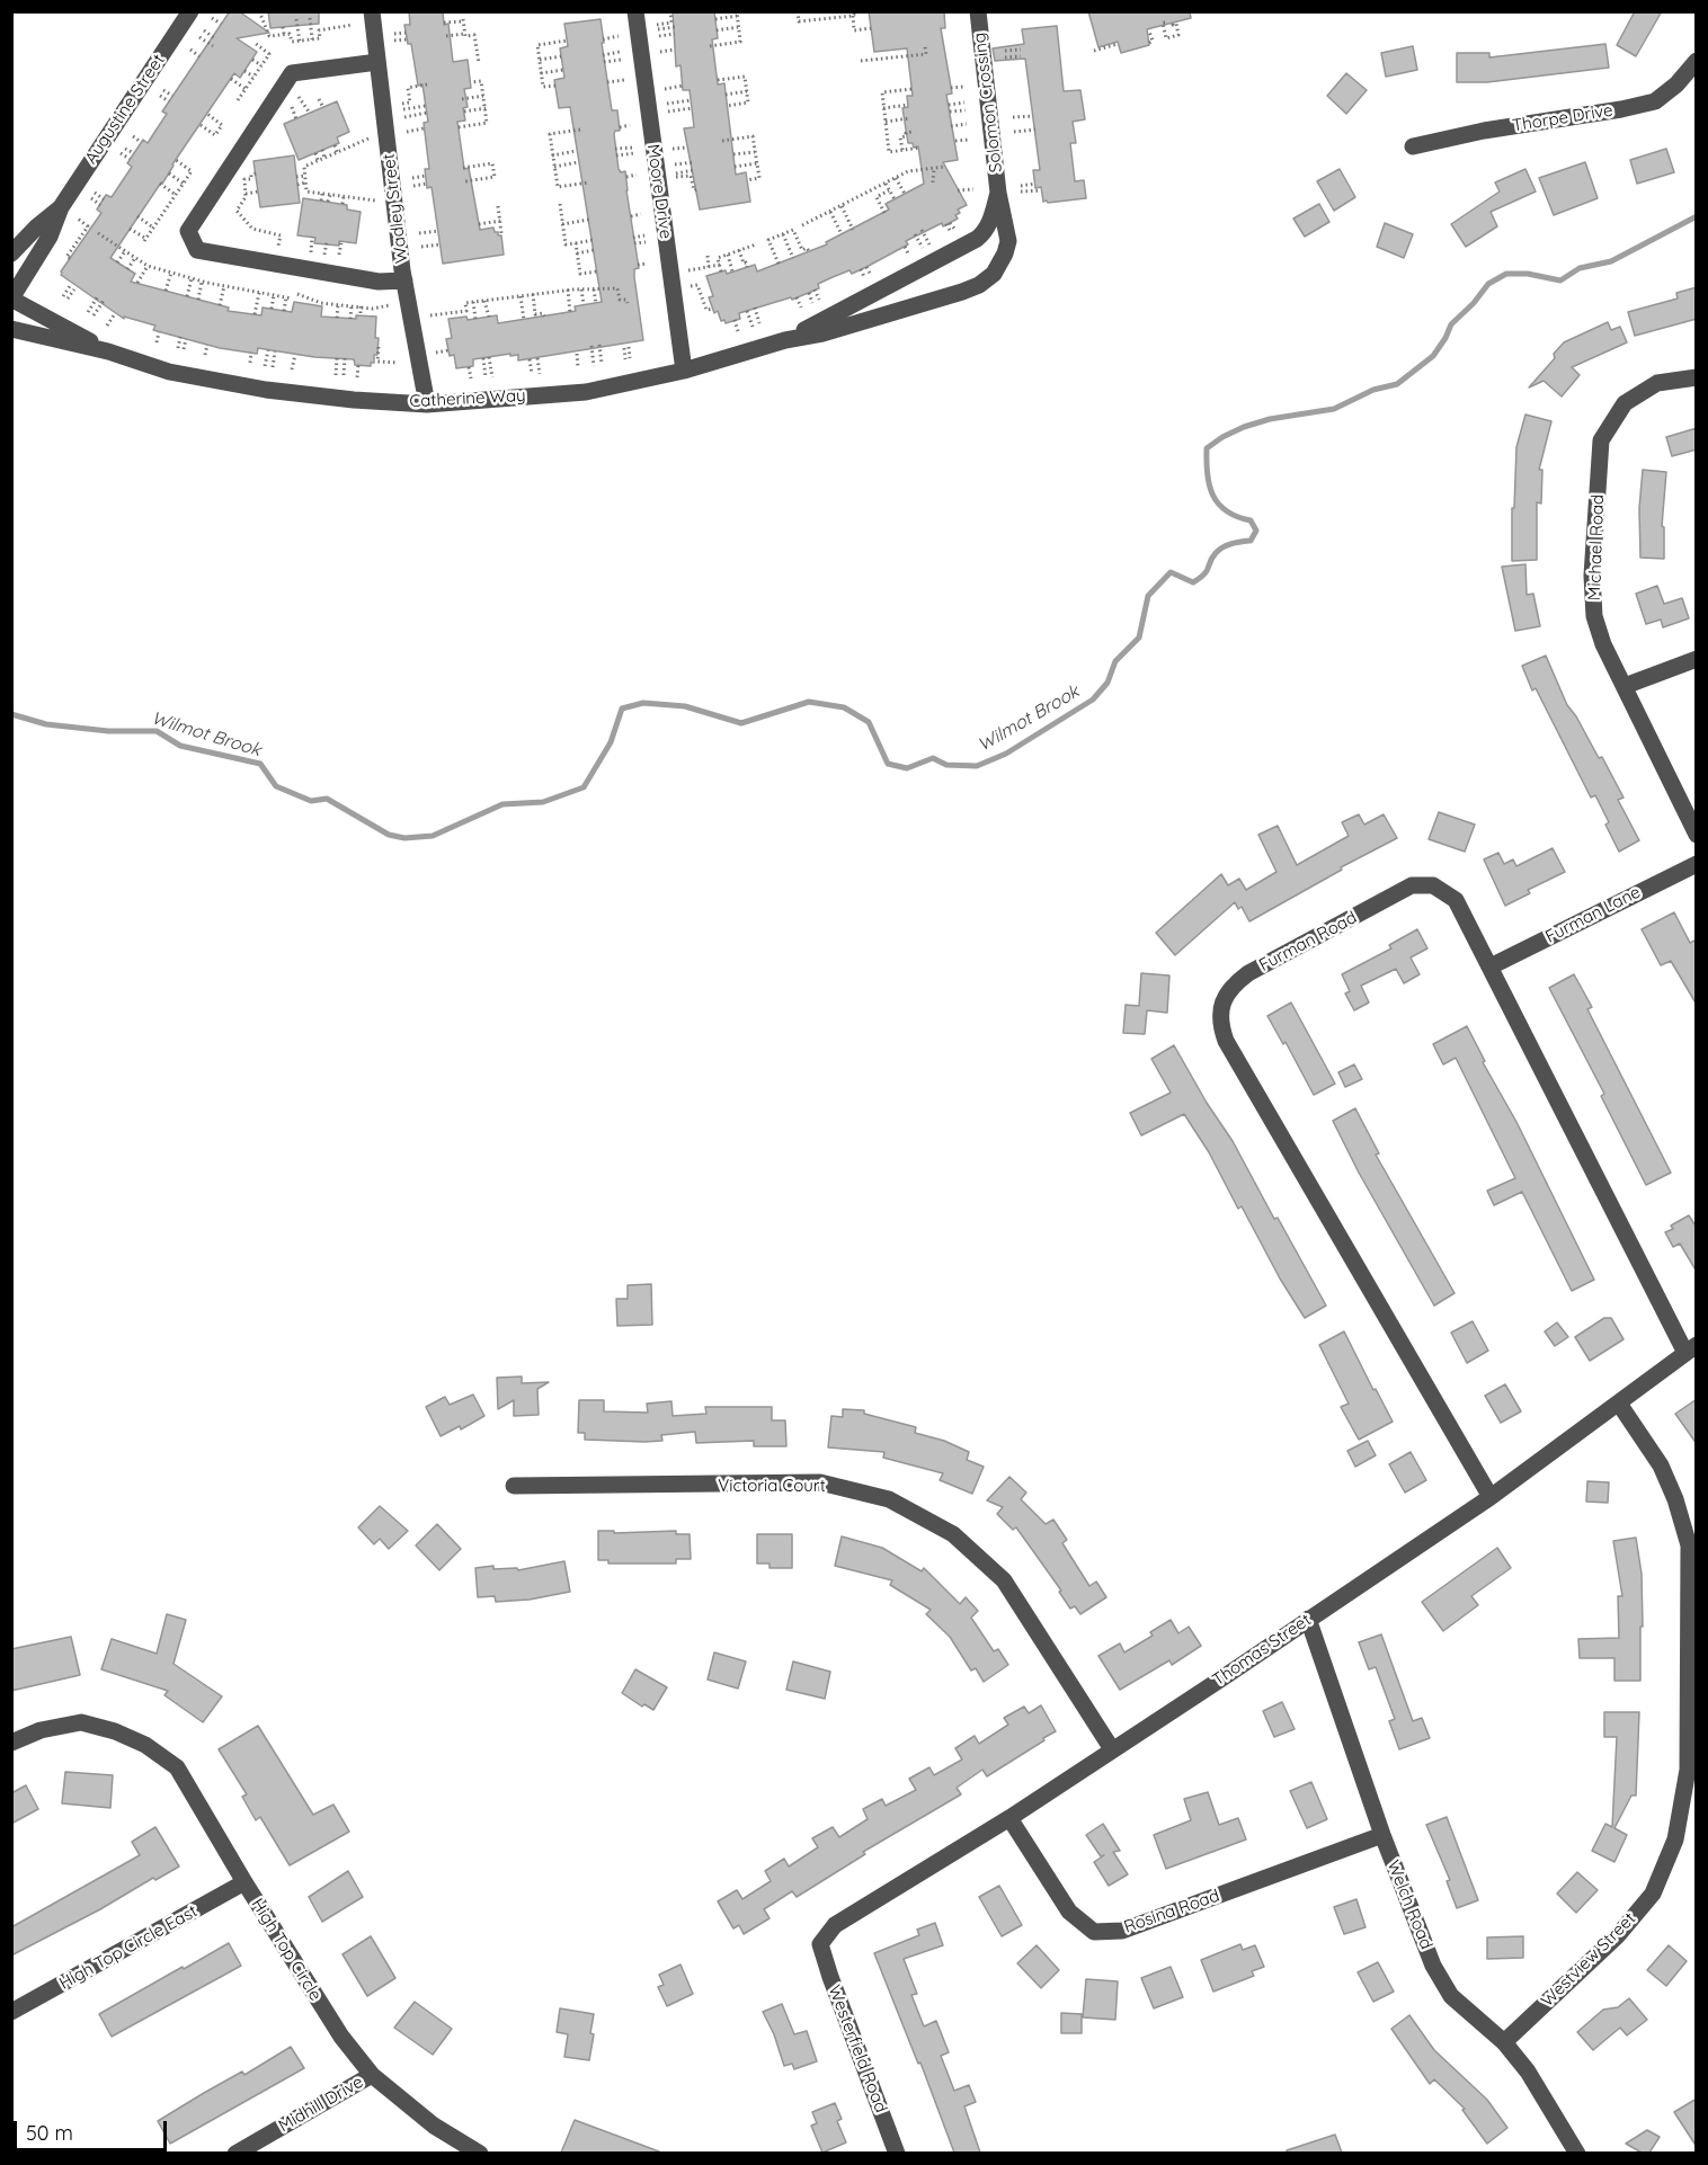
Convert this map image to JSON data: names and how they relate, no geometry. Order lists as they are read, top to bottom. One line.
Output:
{"streets":{"street":["Solomon Crossing","Augustine Street","Thorpe Drive","Moore Drive","Wadley Street","Catherine Way","Michael Road","Furman Lane","Furman Road","Victoria Court","Thomas Street","Welch Road","Rosina Road","High Top Circle East","High Top Circle","Westview Street","Westerfield Road","Midhill Drive"]},"crossings":[["Solomon Crossing","Catherine Way"],["Augustine Street","Catherine Way"],["Moore Drive","Catherine Way"],["Wadley Street","Catherine Way"],["Furman Lane","Furman Road"],["Furman Road","Thomas Street"],["Victoria Court","Thomas Street"],["Thomas Street","Welch Road"],["Thomas Street","Rosina Road"],["Thomas Street","Westview Street"],["Thomas Street","Westerfield Road"],["Welch Road","Rosina Road"],["Welch Road","Westview Street"],["High Top Circle East","High Top Circle"],["High Top Circle","Midhill Drive"]],"water":["Wilmot Brook"],"scale_bar":"50 m"}
